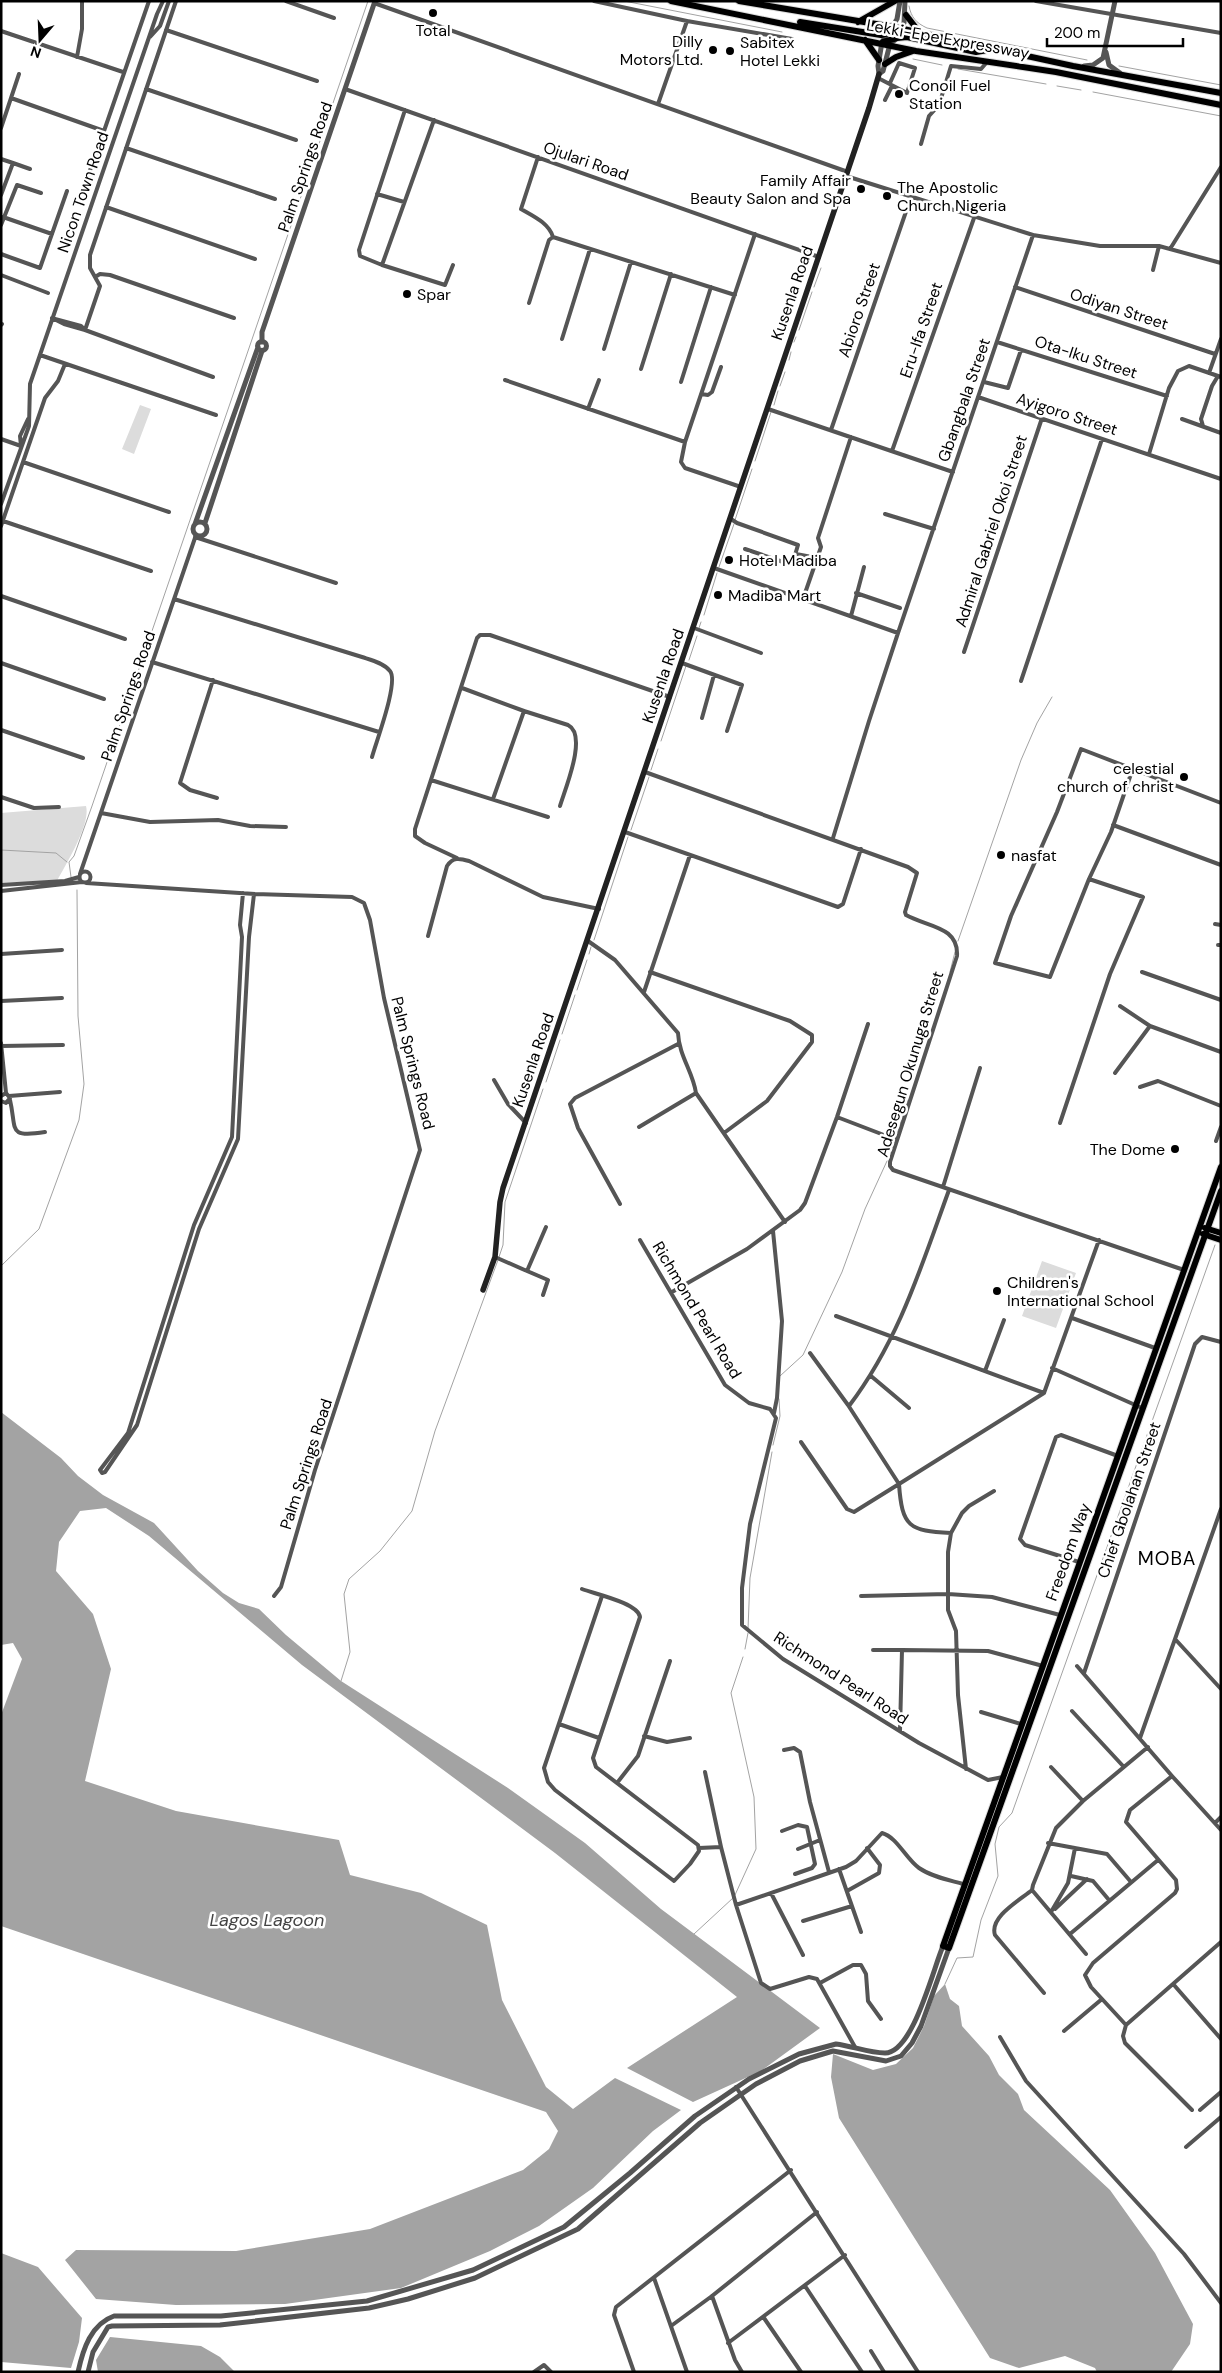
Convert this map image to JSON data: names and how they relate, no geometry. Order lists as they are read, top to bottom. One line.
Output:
{"streets":{"main road":["Lekki-Epe Expressway","Kusenla Road","Freedom Way"],"street":["Ojulari Road","Palm Springs Road","Nicon Town Road","Odiyan Street","Abioro Street","Eru-Ifa Street","Ota-Iku Street","Gbangbala Street","Ayigoro Street","Admiral Gabriel Okoi Street","Adesegun Okunuga Street","Richmond Pearl Road","Chief Gbolahan Street"]},"crossings":[["Lekki-Epe Expressway","Kusenla Road"],["Ojulari Road","Palm Springs Road"],["Ojulari Road","Kusenla Road"],["Odiyan Street","Gbangbala Street"],["Ota-Iku Street","Gbangbala Street"],["Gbangbala Street","Ayigoro Street"],["Ayigoro Street","Admiral Gabriel Okoi Street"],["Adesegun Okunuga Street","Freedom Way"],["Richmond Pearl Road","Freedom Way"]],"districts":["MOBA"],"water":["Lagos Lagoon"],"places":["Total","Dilly Motors Ltd.","Sabitex Hotel Lekki","Conoil Fuel Station","Family Affair Beauty Salon and Spa","The Apostolic Church Nigeria","Spar","Hotel Madiba","Madiba Mart","celestial church of christ","nasfat","The Dome","Children's International School"],"scale_bar":"200 m","north":"bottom"}
